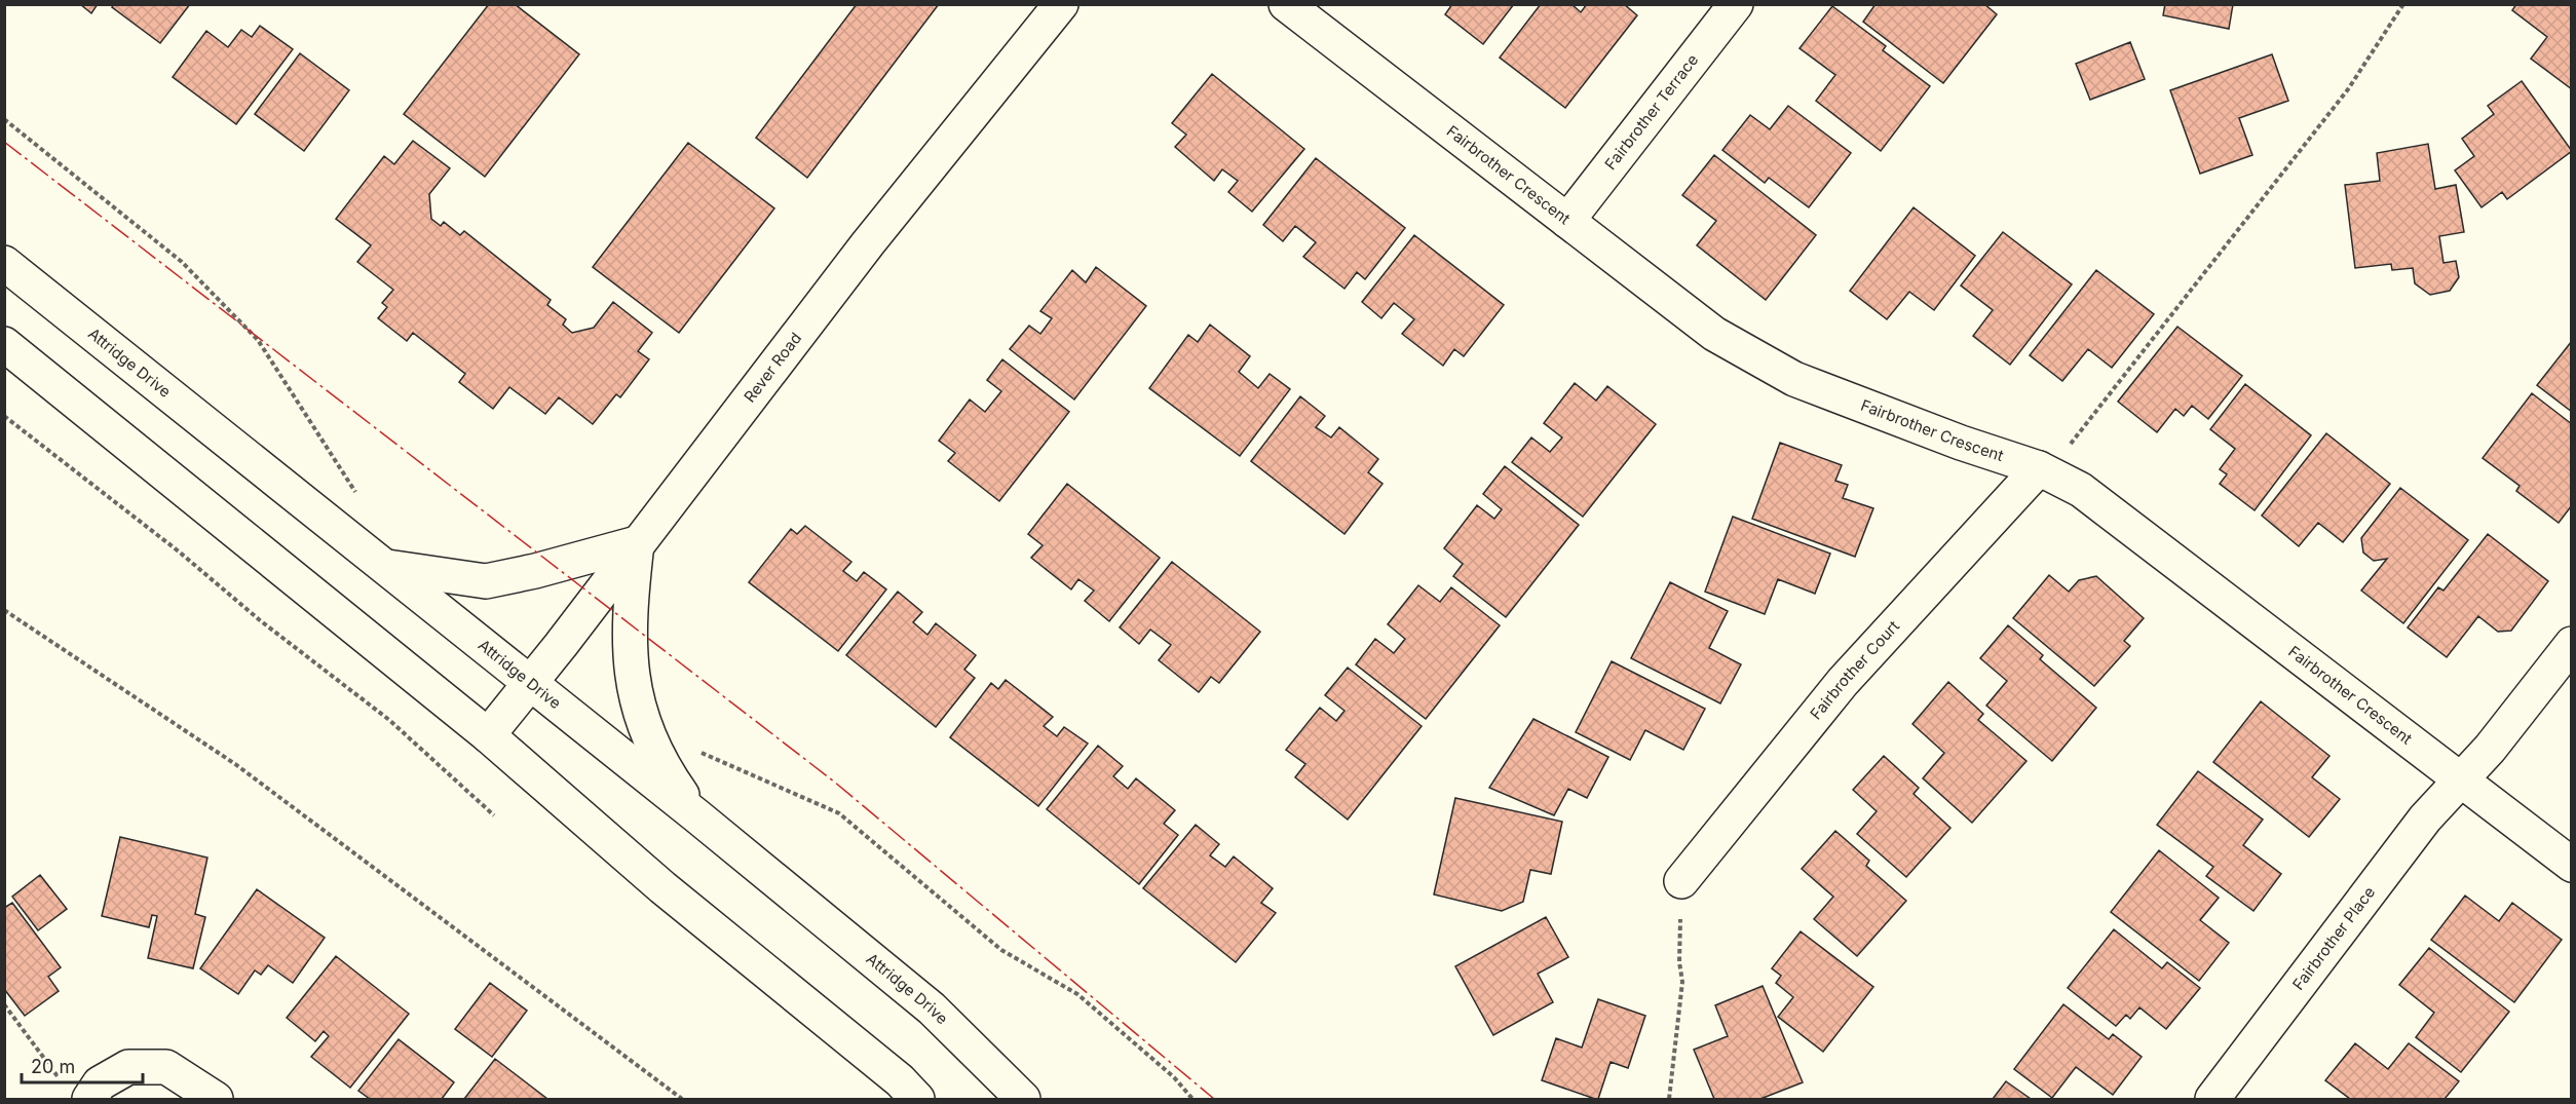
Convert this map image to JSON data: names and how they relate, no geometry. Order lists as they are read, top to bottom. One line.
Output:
{"streets":{"street":["Fairbrother Terrace","Fairbrother Crescent","Attridge Drive","Rever Road","Fairbrother Court","Fairbrother Place"]},"crossings":[["Fairbrother Terrace","Fairbrother Crescent"],["Fairbrother Crescent","Fairbrother Court"],["Fairbrother Crescent","Fairbrother Place"],["Attridge Drive","Rever Road"]],"scale_bar":"20 m"}
